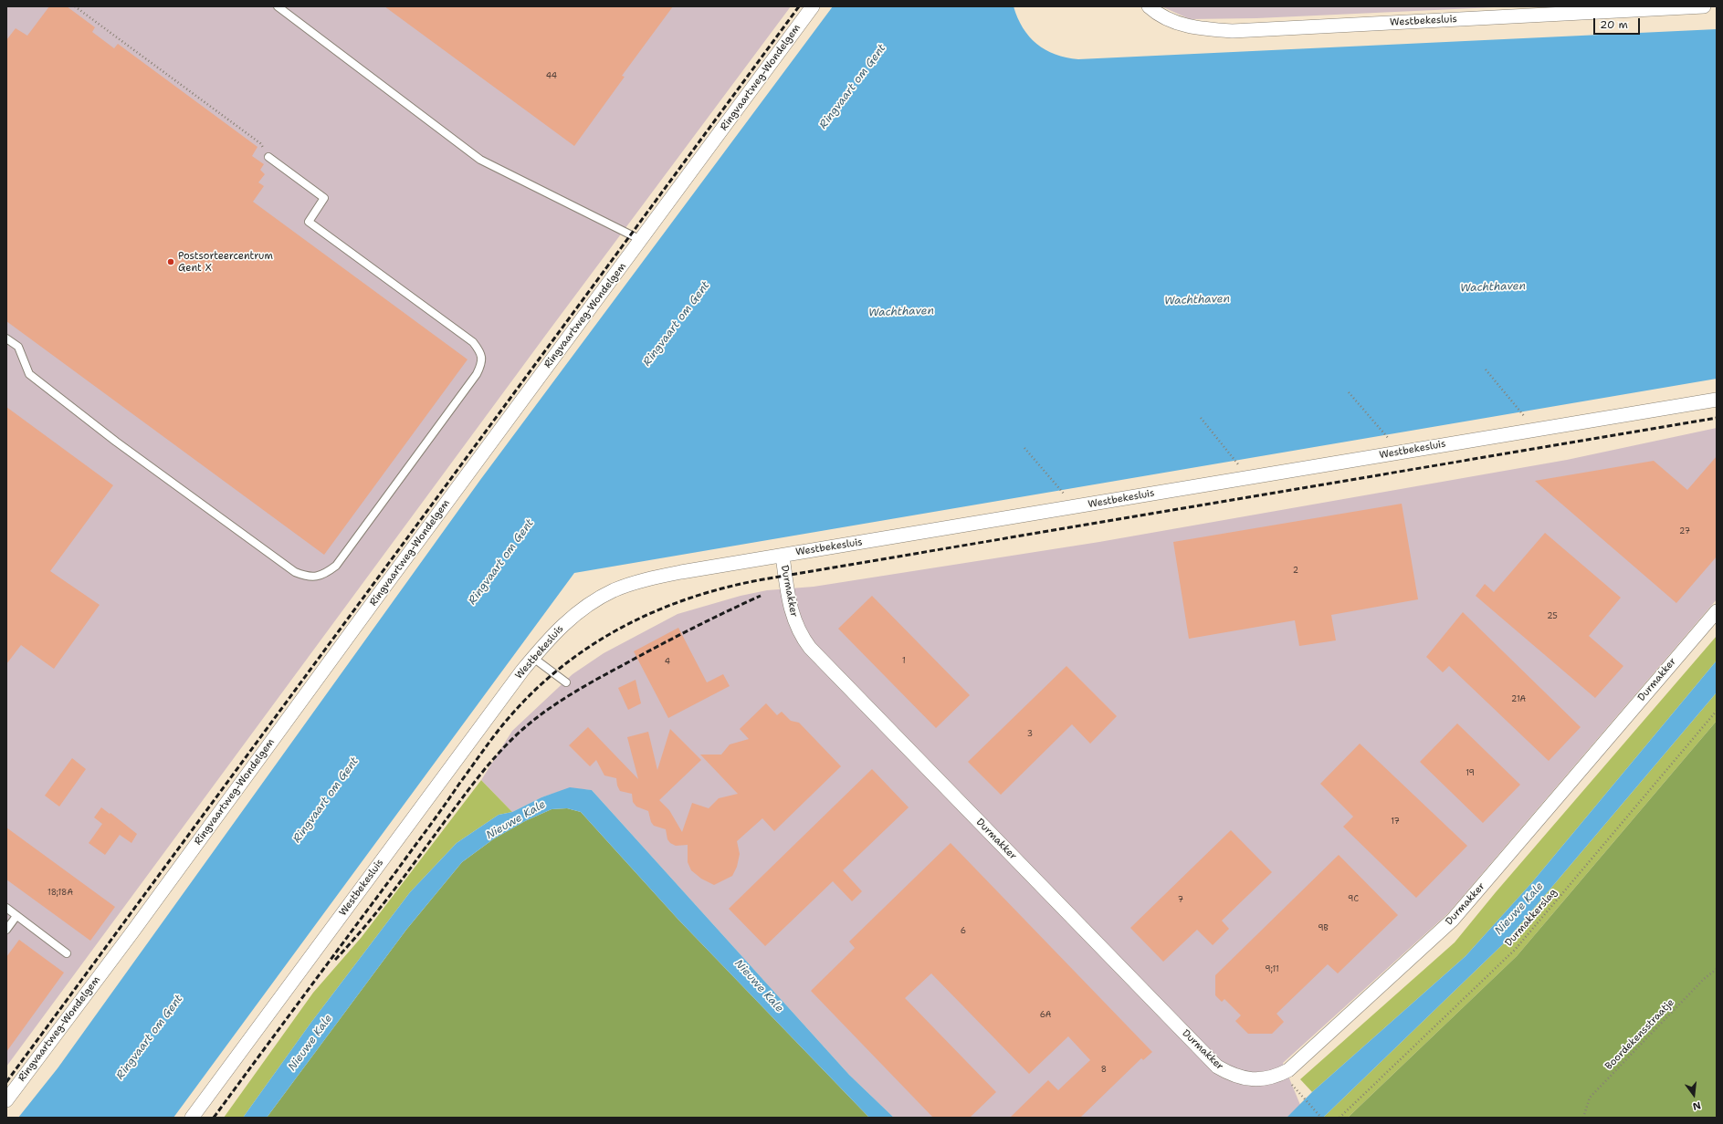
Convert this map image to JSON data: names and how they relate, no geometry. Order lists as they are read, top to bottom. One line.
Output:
{"streets":{"street":["Westbekesluis","Ringvaartweg-Wondelgem","Durmakker"],"path":["Durmakkerslag","Boordekensstraatje"]},"crossings":[["Westbekesluis","Durmakker"]],"water":["Ringvaart om Gent","Wachthaven","Nieuwe Kale"],"places":["Postsorteercentrum Gent X"],"house_numbers":["44","27","2","25","1","4","21A","3","19","17","18;18A","9C","7","9B","6","9;11","6A","8"],"scale_bar":"20 m","north":"bottom"}
